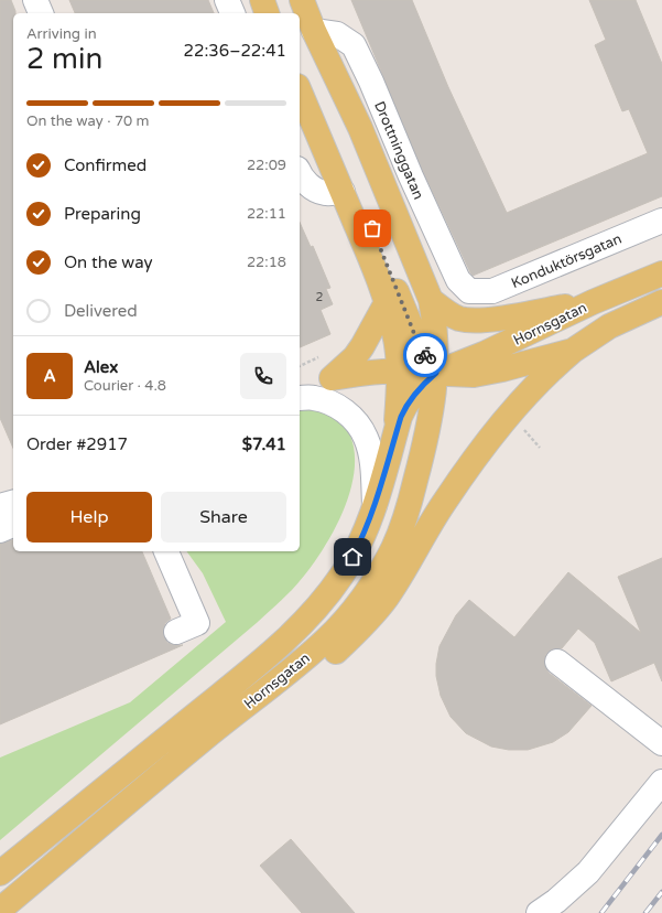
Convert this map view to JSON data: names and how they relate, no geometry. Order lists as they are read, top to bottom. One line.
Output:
{"streets":{"main road":["Drottninggatan","Hornsgatan"],"street":["Konduktörsgatan"]},"crossings":[["Drottninggatan","Konduktörsgatan"],["Drottninggatan","Hornsgatan"]],"house_numbers":["2"],"page":{"heading":["2 min","Arriving in","22:36–22:41"],"panel":["Alex","Courier · 4.8","Order #2917","$7.41"],"bar":"On the way · 70 m","list":[["Confirmed","22:09"],["Preparing","22:11"],["On the way","22:18"],"Delivered"],"round":"A","buttons":["Help","Share"]}}
